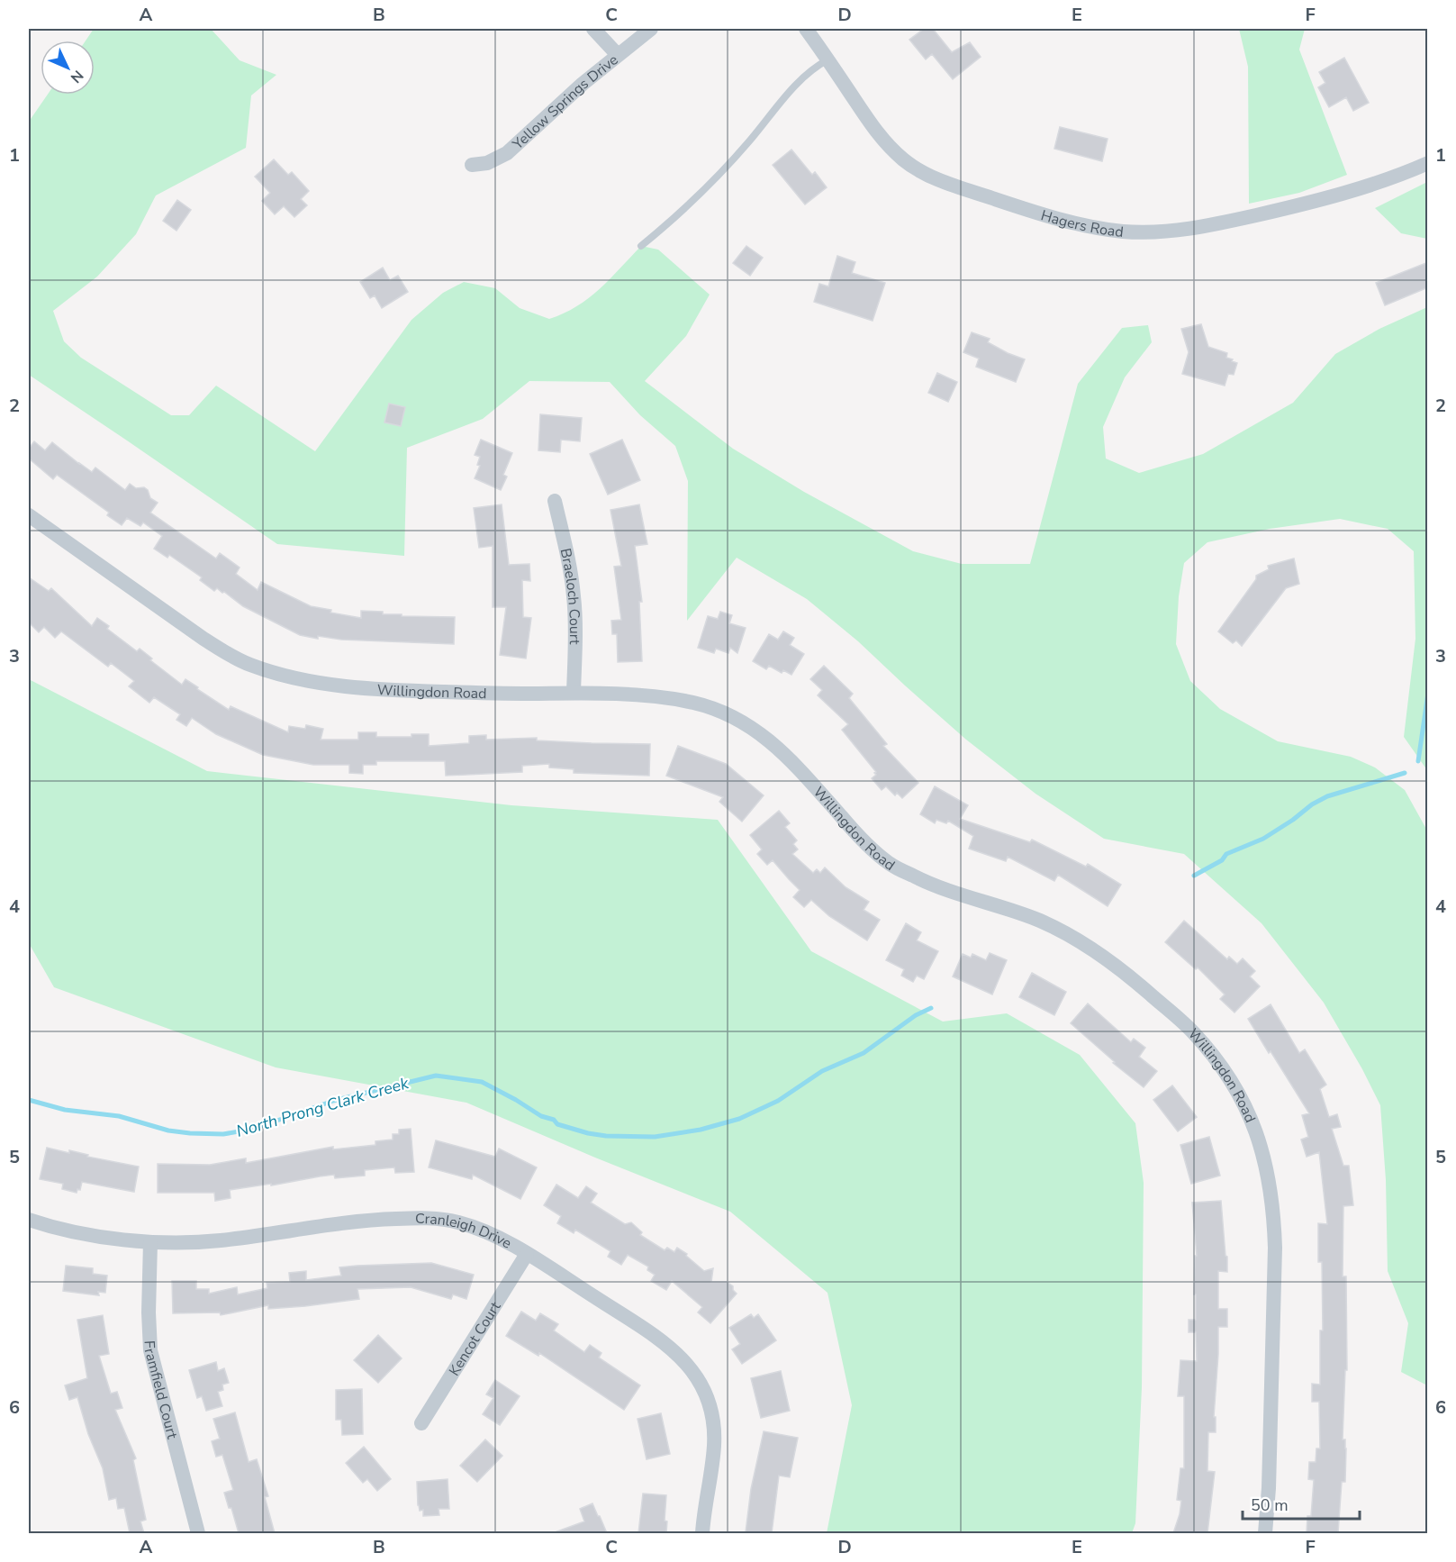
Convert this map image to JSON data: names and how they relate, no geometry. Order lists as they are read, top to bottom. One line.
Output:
{"streets":{"street":["Yellow Springs Drive","Hagers Road","Braeloch Court","Willingdon Road","Cranleigh Drive","Kencot Court","Framfield Court"]},"crossings":[["Braeloch Court","Willingdon Road"],["Cranleigh Drive","Kencot Court"],["Cranleigh Drive","Framfield Court"]],"water":["North Prong Clark Creek"],"scale_bar":"50 m","north":"bottom right","grid":{"columns":["A","B","C","D","E","F"],"rows":["1","2","3","4","5","6"]}}
